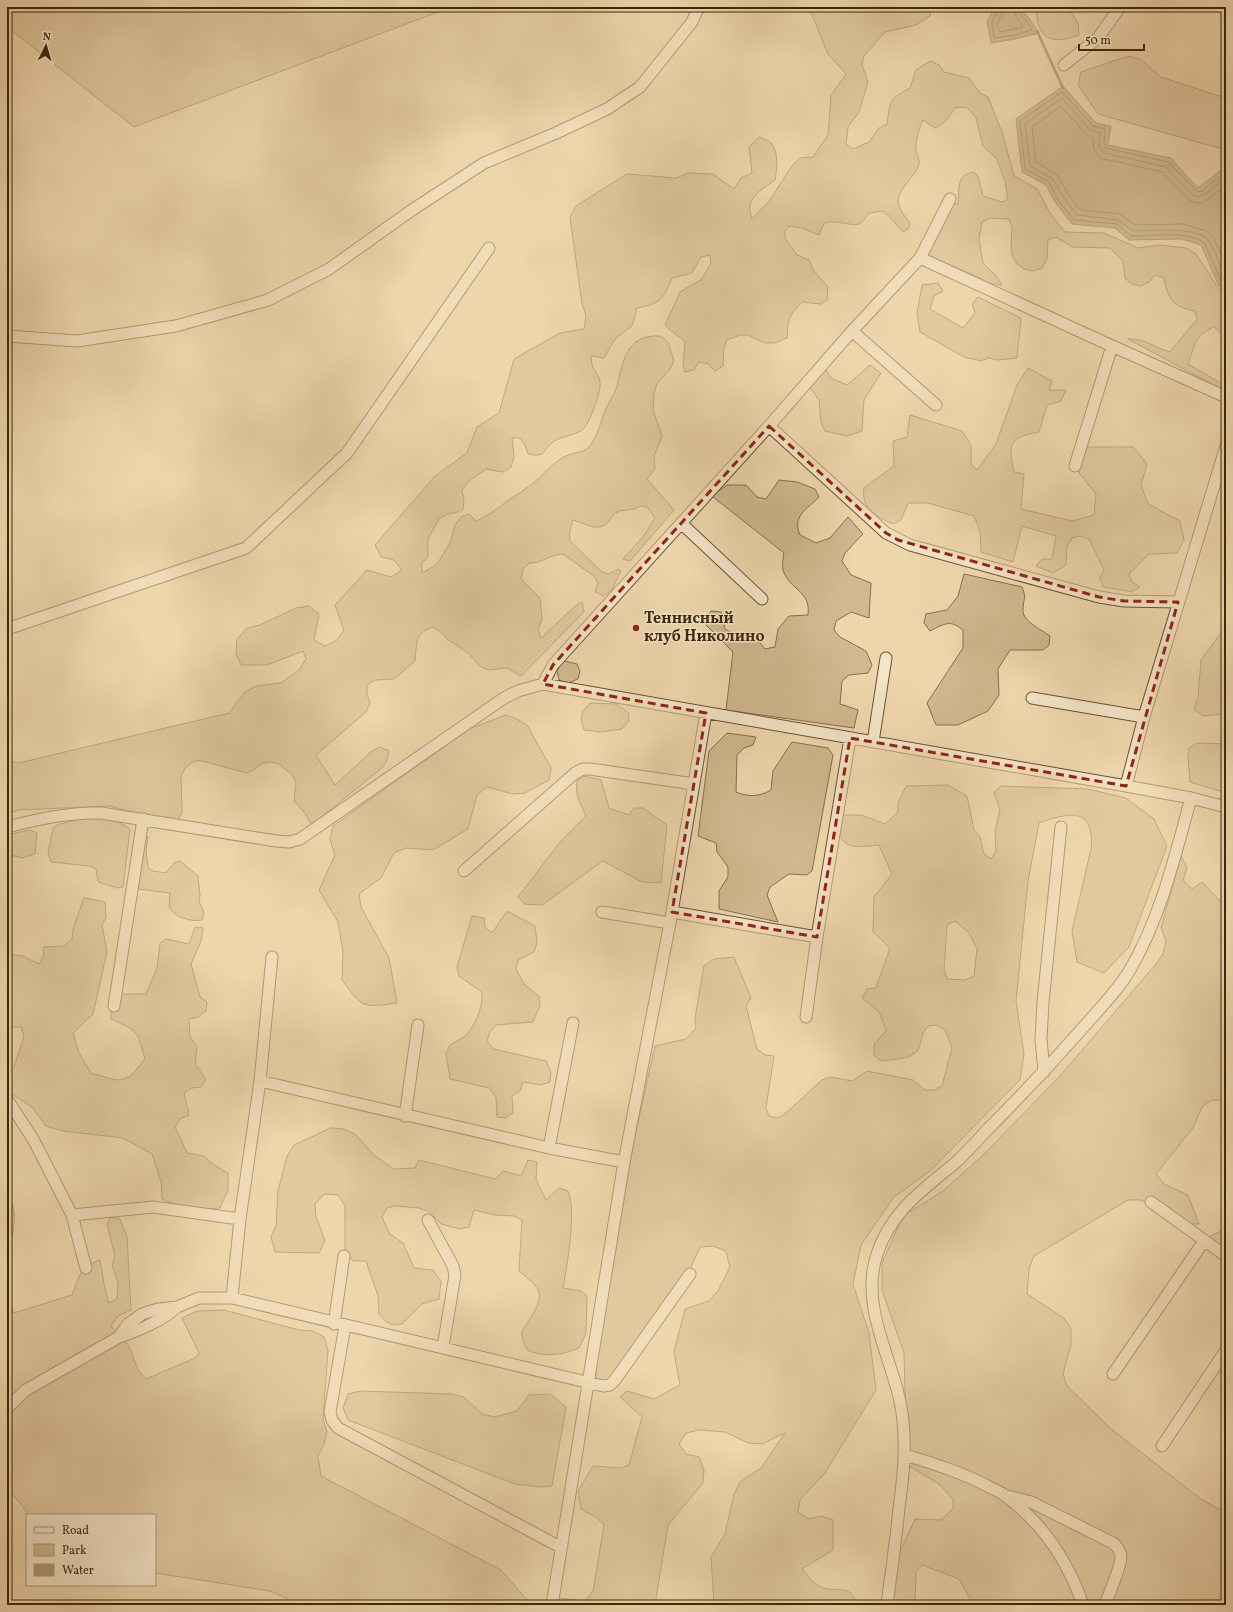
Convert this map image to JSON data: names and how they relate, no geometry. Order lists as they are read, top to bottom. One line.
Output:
{"places":["Теннисный клуб Николино"],"legend":["Road","Park","Water"],"scale_bar":"50 m","north":"top"}
